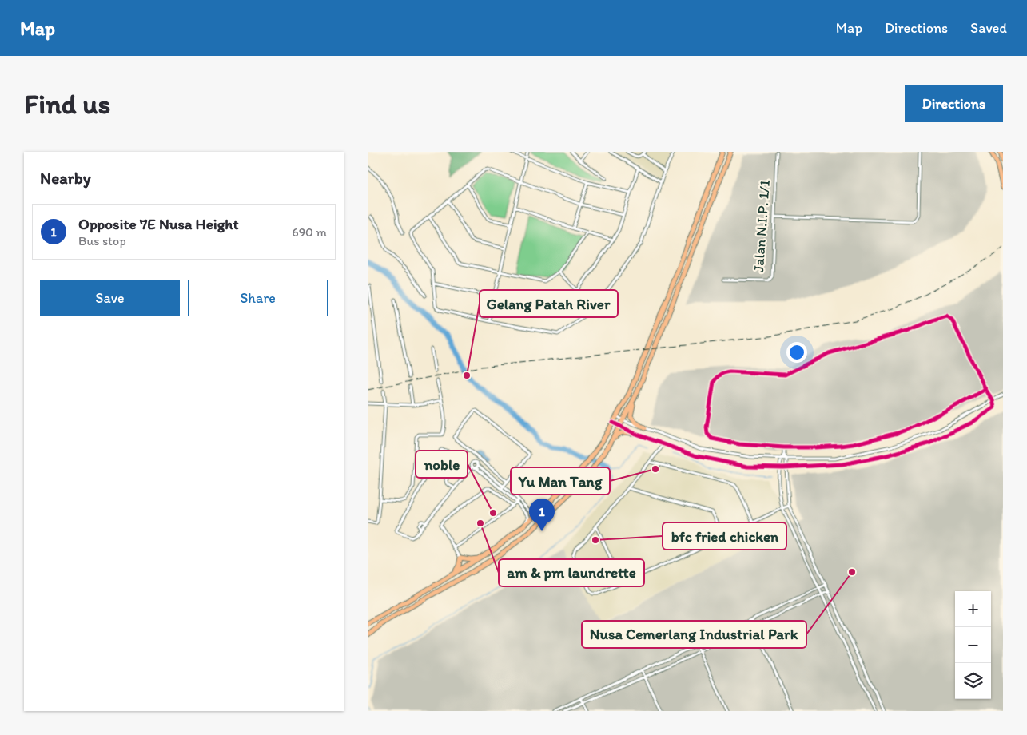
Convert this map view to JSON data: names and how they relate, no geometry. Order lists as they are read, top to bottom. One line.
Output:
{"streets":{"street":["Jalan N.I.P. 1/1"]},"places":["Gelang Patah River","Yu Man Tang","noble","am & pm laundrette","bfc fried chicken","Nusa Cemerlang Industrial Park"],"page":{"header":"Map","nav":["Map","Directions","Saved"],"buttons":["Directions",["Save","Share"]],"title":"Find us","heading":"Nearby","list":[{"mark":"1","name":"Opposite 7E Nusa Height","note":"Bus stop","value":"690 m"}],"pins":"1","map_buttons":["+","−"]}}
